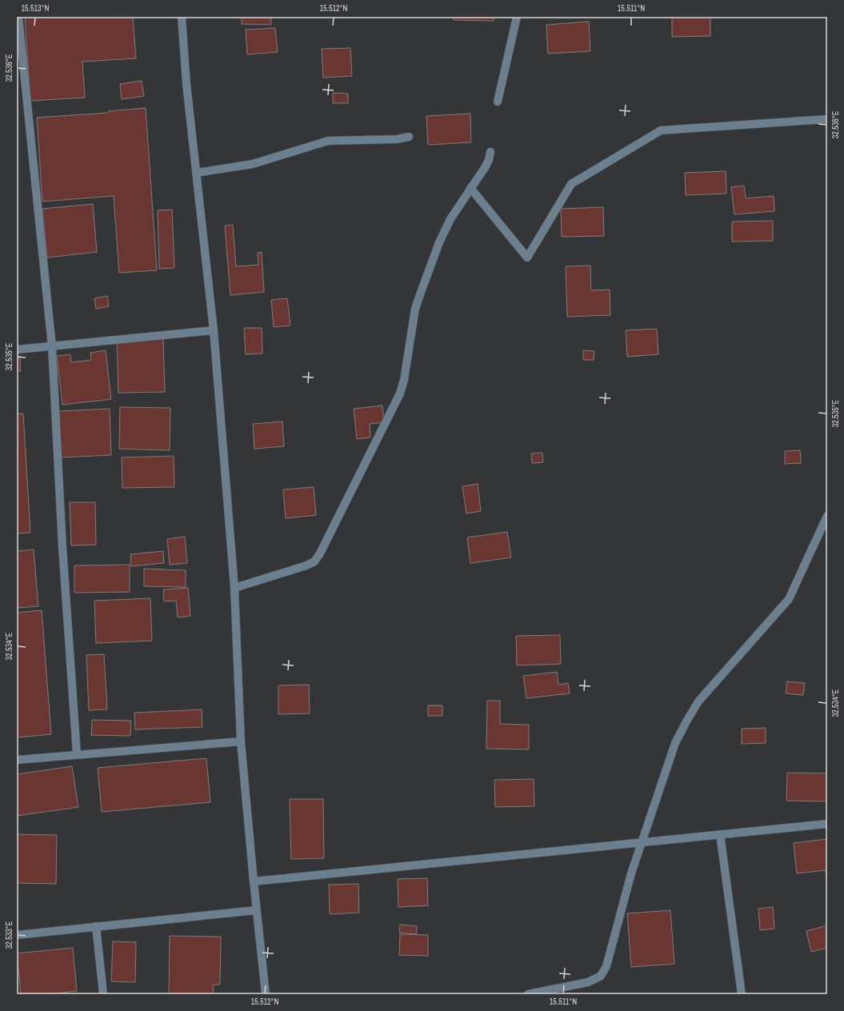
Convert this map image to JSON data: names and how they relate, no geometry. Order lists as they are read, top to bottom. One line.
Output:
{"coordinates":["15.513°N","15.512°N","15.511°N","32.536°E","32.535°E","32.534°E","32.533°E"]}
